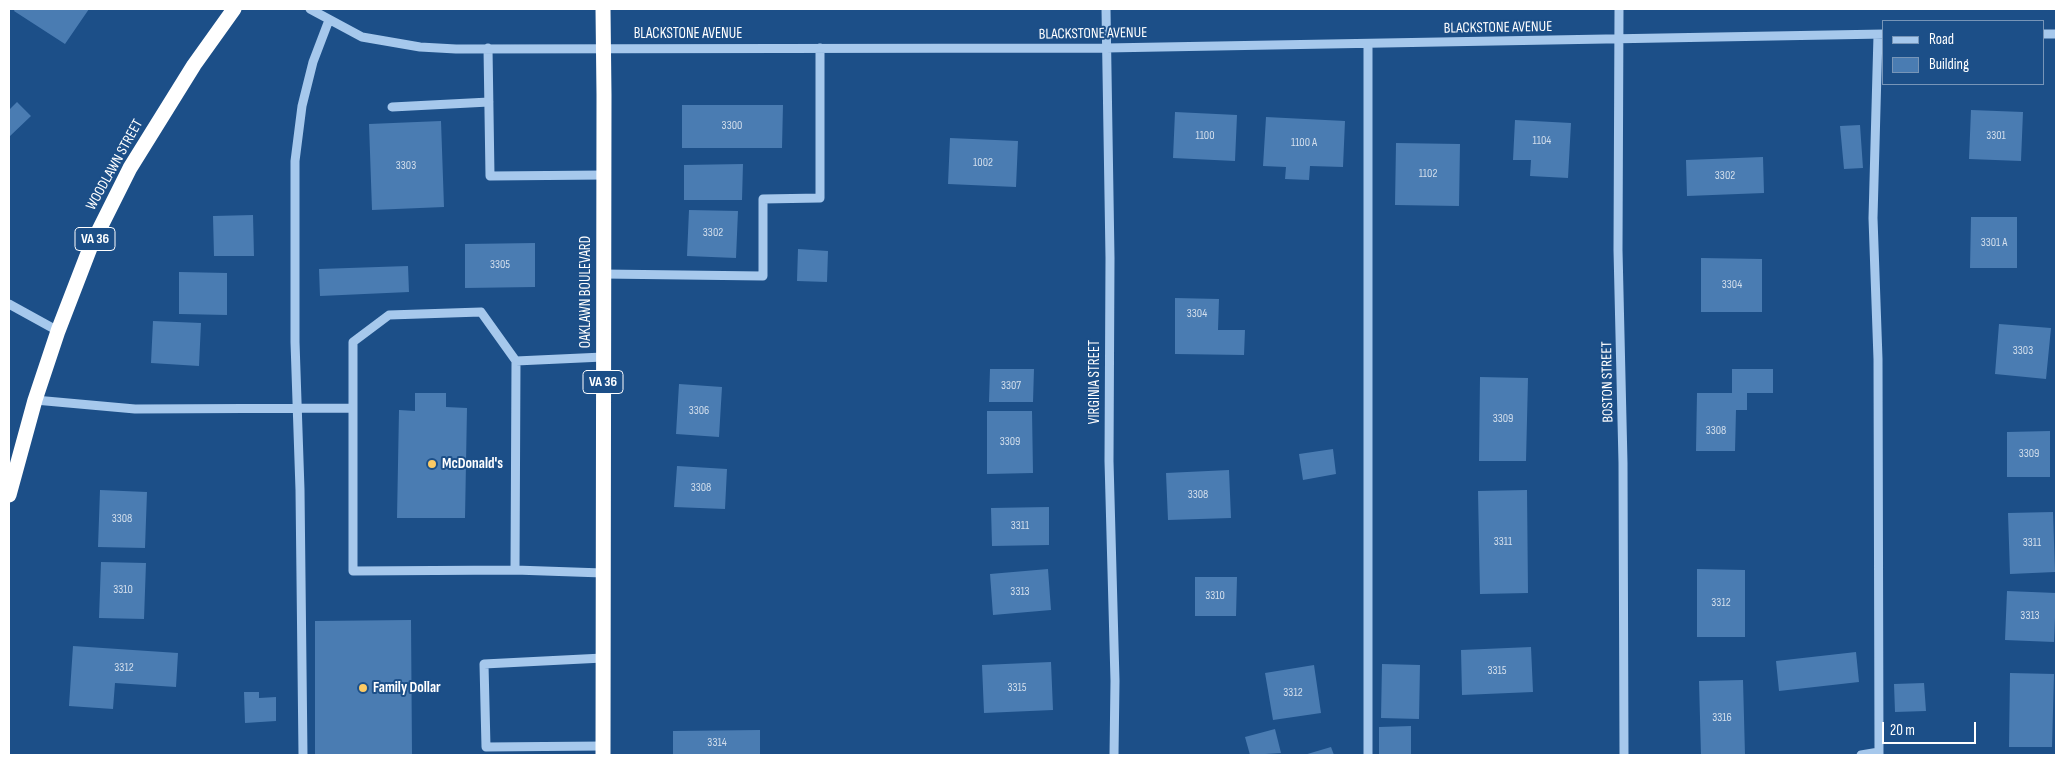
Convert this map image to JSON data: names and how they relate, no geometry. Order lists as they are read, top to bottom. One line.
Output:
{"streets":{"highway":["WOODLAWN STREET","VA 36","OAKLAWN BOULEVARD"],"street":["BLACKSTONE AVENUE","VIRGINIA STREET","BOSTON STREET"]},"crossings":[["BLACKSTONE AVENUE","OAKLAWN BOULEVARD"],["BLACKSTONE AVENUE","VIRGINIA STREET"],["BLACKSTONE AVENUE","BOSTON STREET"]],"places":["McDonald's","Family Dollar"],"house_numbers":["3300","1100","3301","1104","1100 A","1002","3303","1102","3302","3302","3301 A","3305","3304","3304","3303","3307","3306","3309","3308","3309","3309","3308","3308","3308","3311","3311","3311","3310","3313","3310","3312","3313","3312","3315","3315","3312","3316","3314"],"legend":["Road","Building"],"scale_bar":"20 m"}
